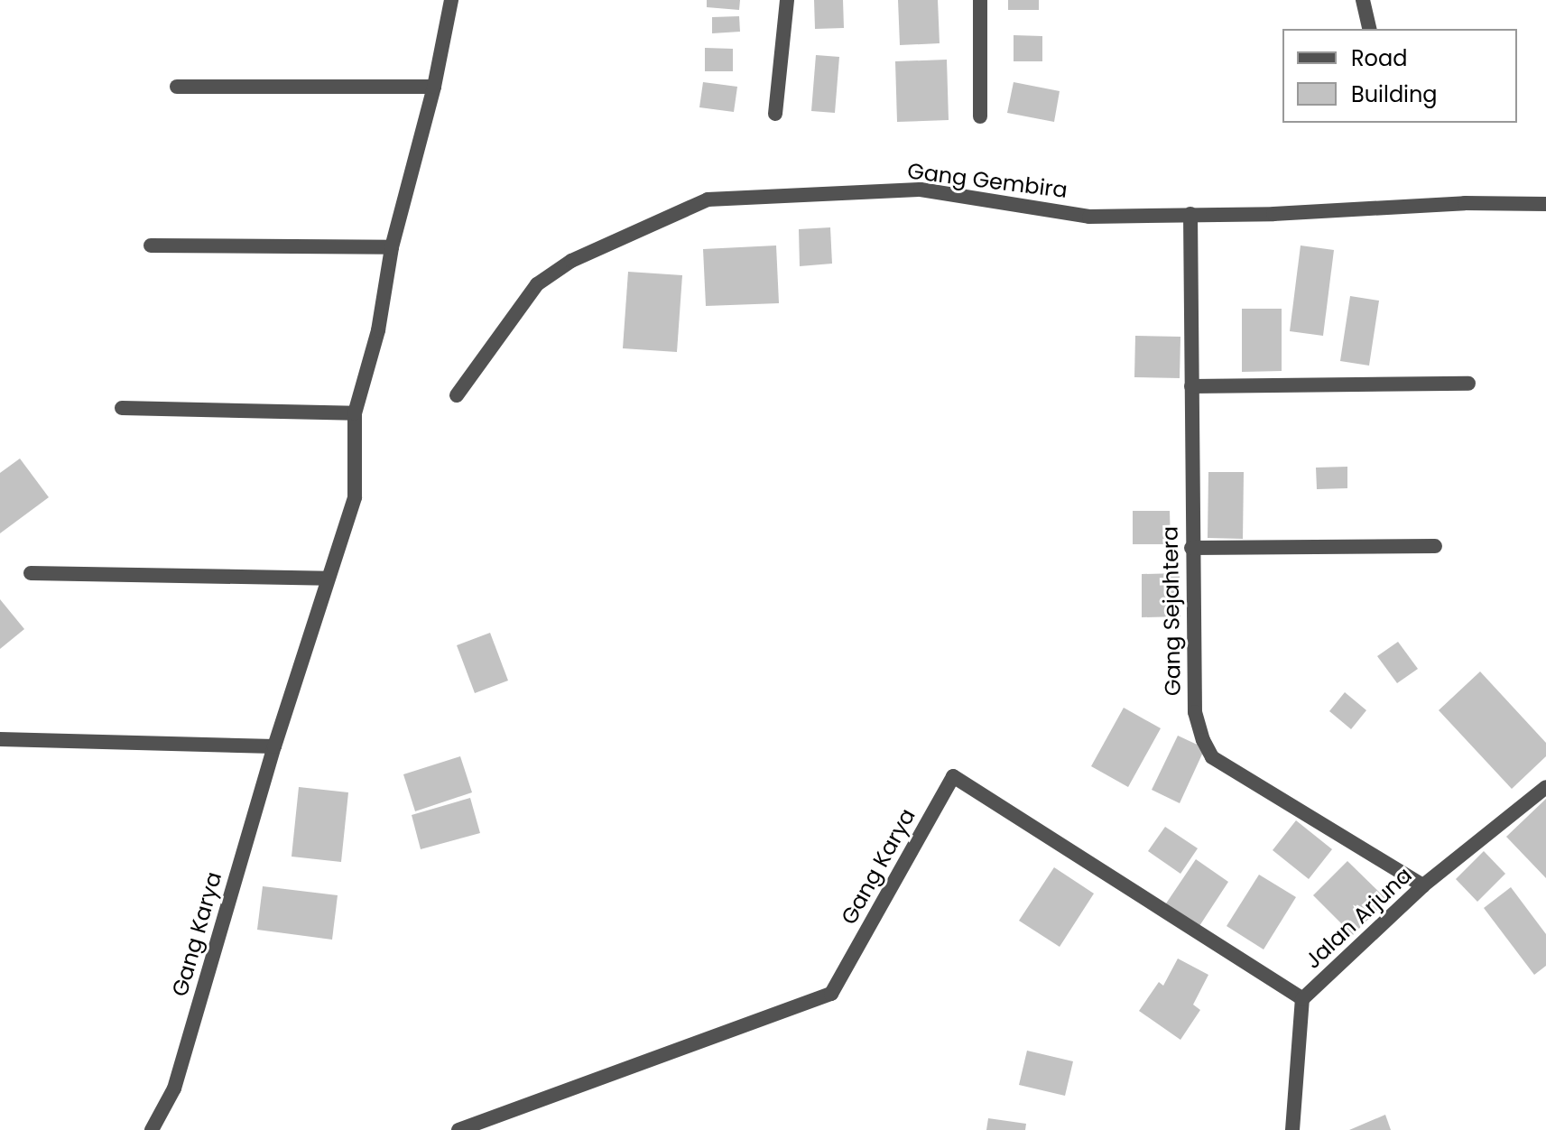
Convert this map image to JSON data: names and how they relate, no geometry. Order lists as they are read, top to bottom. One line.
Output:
{"streets":{"street":["Gang Gembira","Gang Sejahtera","Gang Karya","Jalan Arjuna"]},"crossings":[["Gang Gembira","Gang Sejahtera"],["Gang Sejahtera","Jalan Arjuna"],["Gang Karya","Jalan Arjuna"]],"legend":["Road","Building"]}
